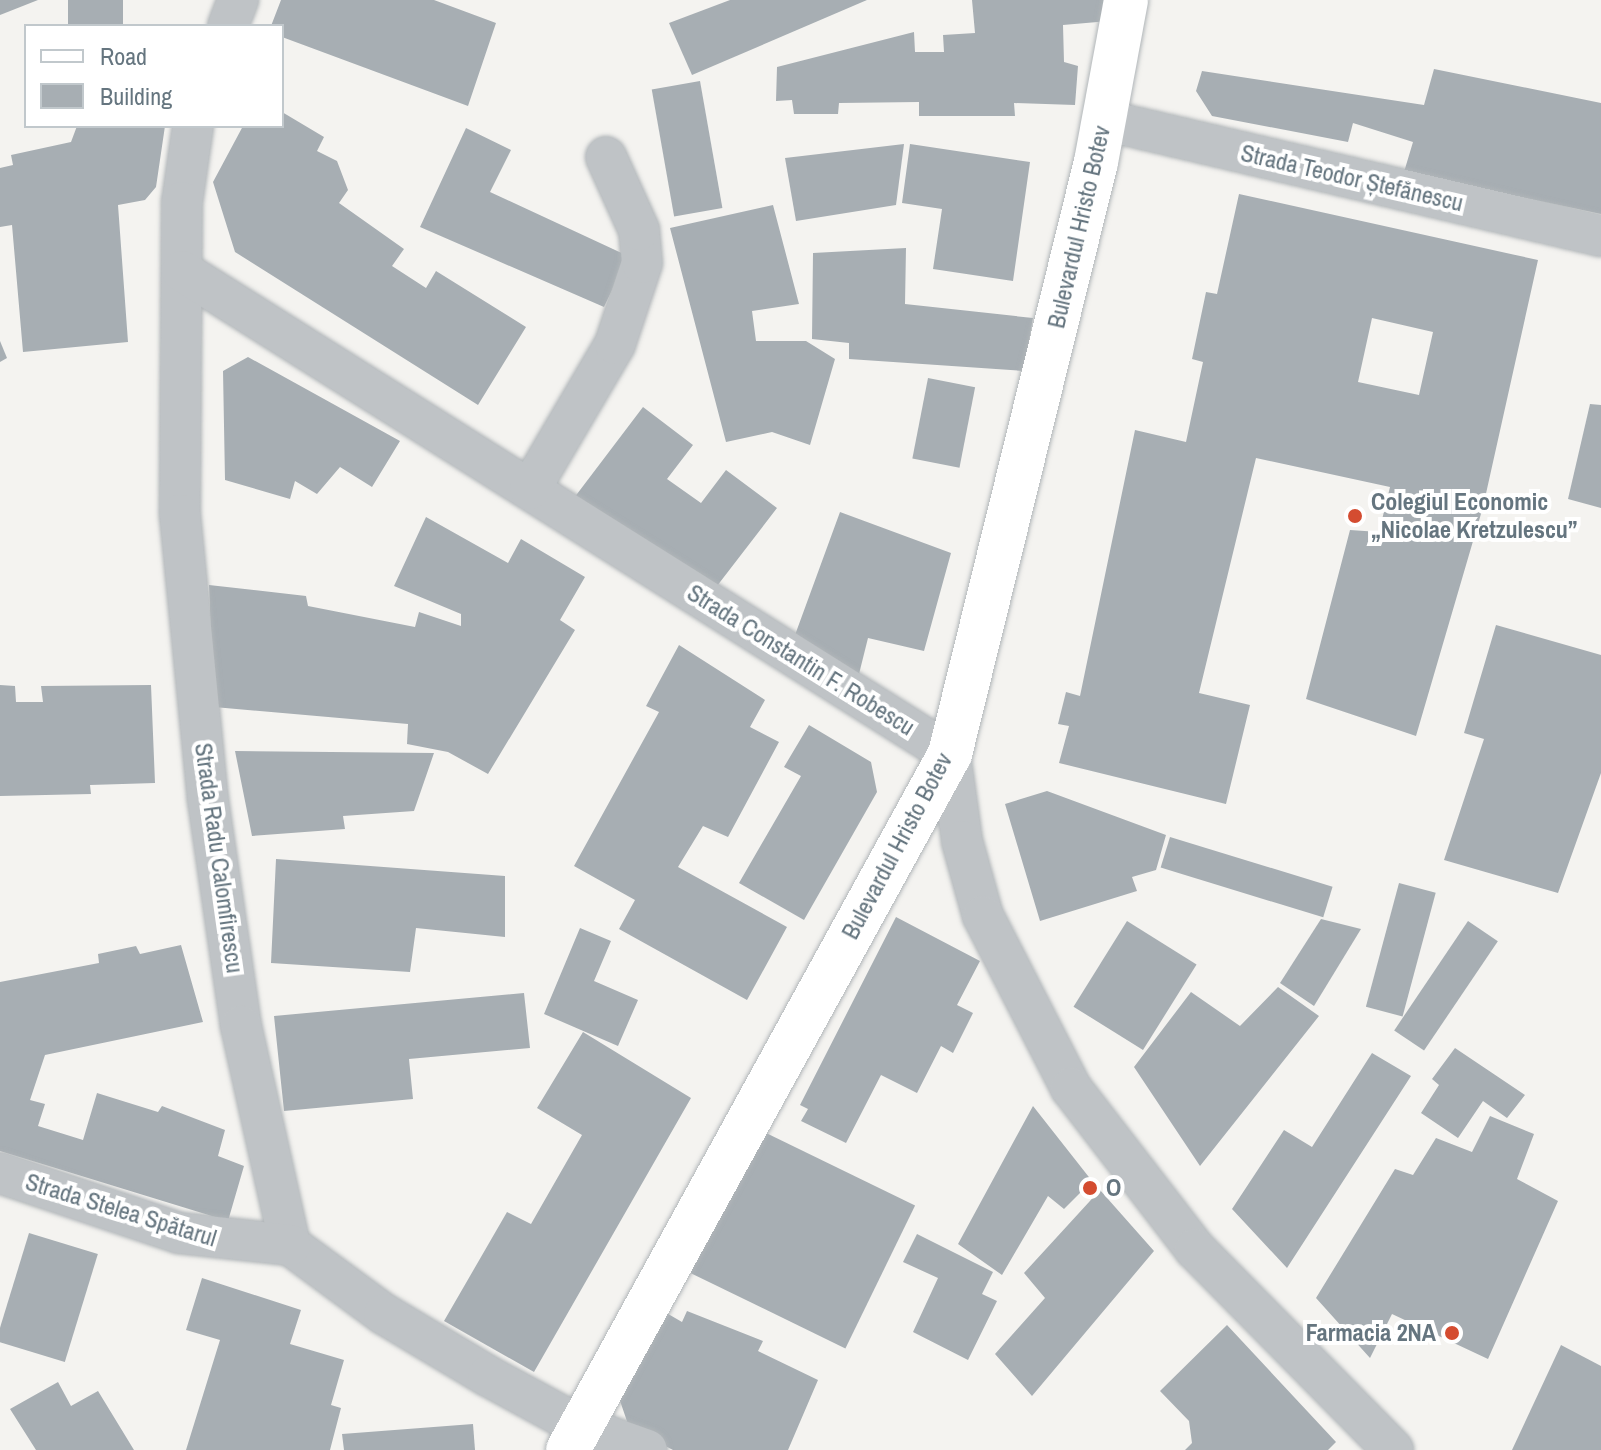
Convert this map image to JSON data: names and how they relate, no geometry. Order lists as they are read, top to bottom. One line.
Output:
{"streets":{"street":["Strada Teodor Ștefănescu","Bulevardul Hristo Botev","Strada Constantin F. Robescu","Strada Radu Calomfirescu","Strada Stelea Spătarul"]},"crossings":[["Strada Teodor Ștefănescu","Bulevardul Hristo Botev"],["Bulevardul Hristo Botev","Strada Constantin F. Robescu"],["Strada Constantin F. Robescu","Strada Radu Calomfirescu"],["Strada Radu Calomfirescu","Strada Stelea Spătarul"]],"places":["Colegiul Economic „Nicolae Kretzulescu”","O","Farmacia 2NA"],"legend":["Road","Building"]}
